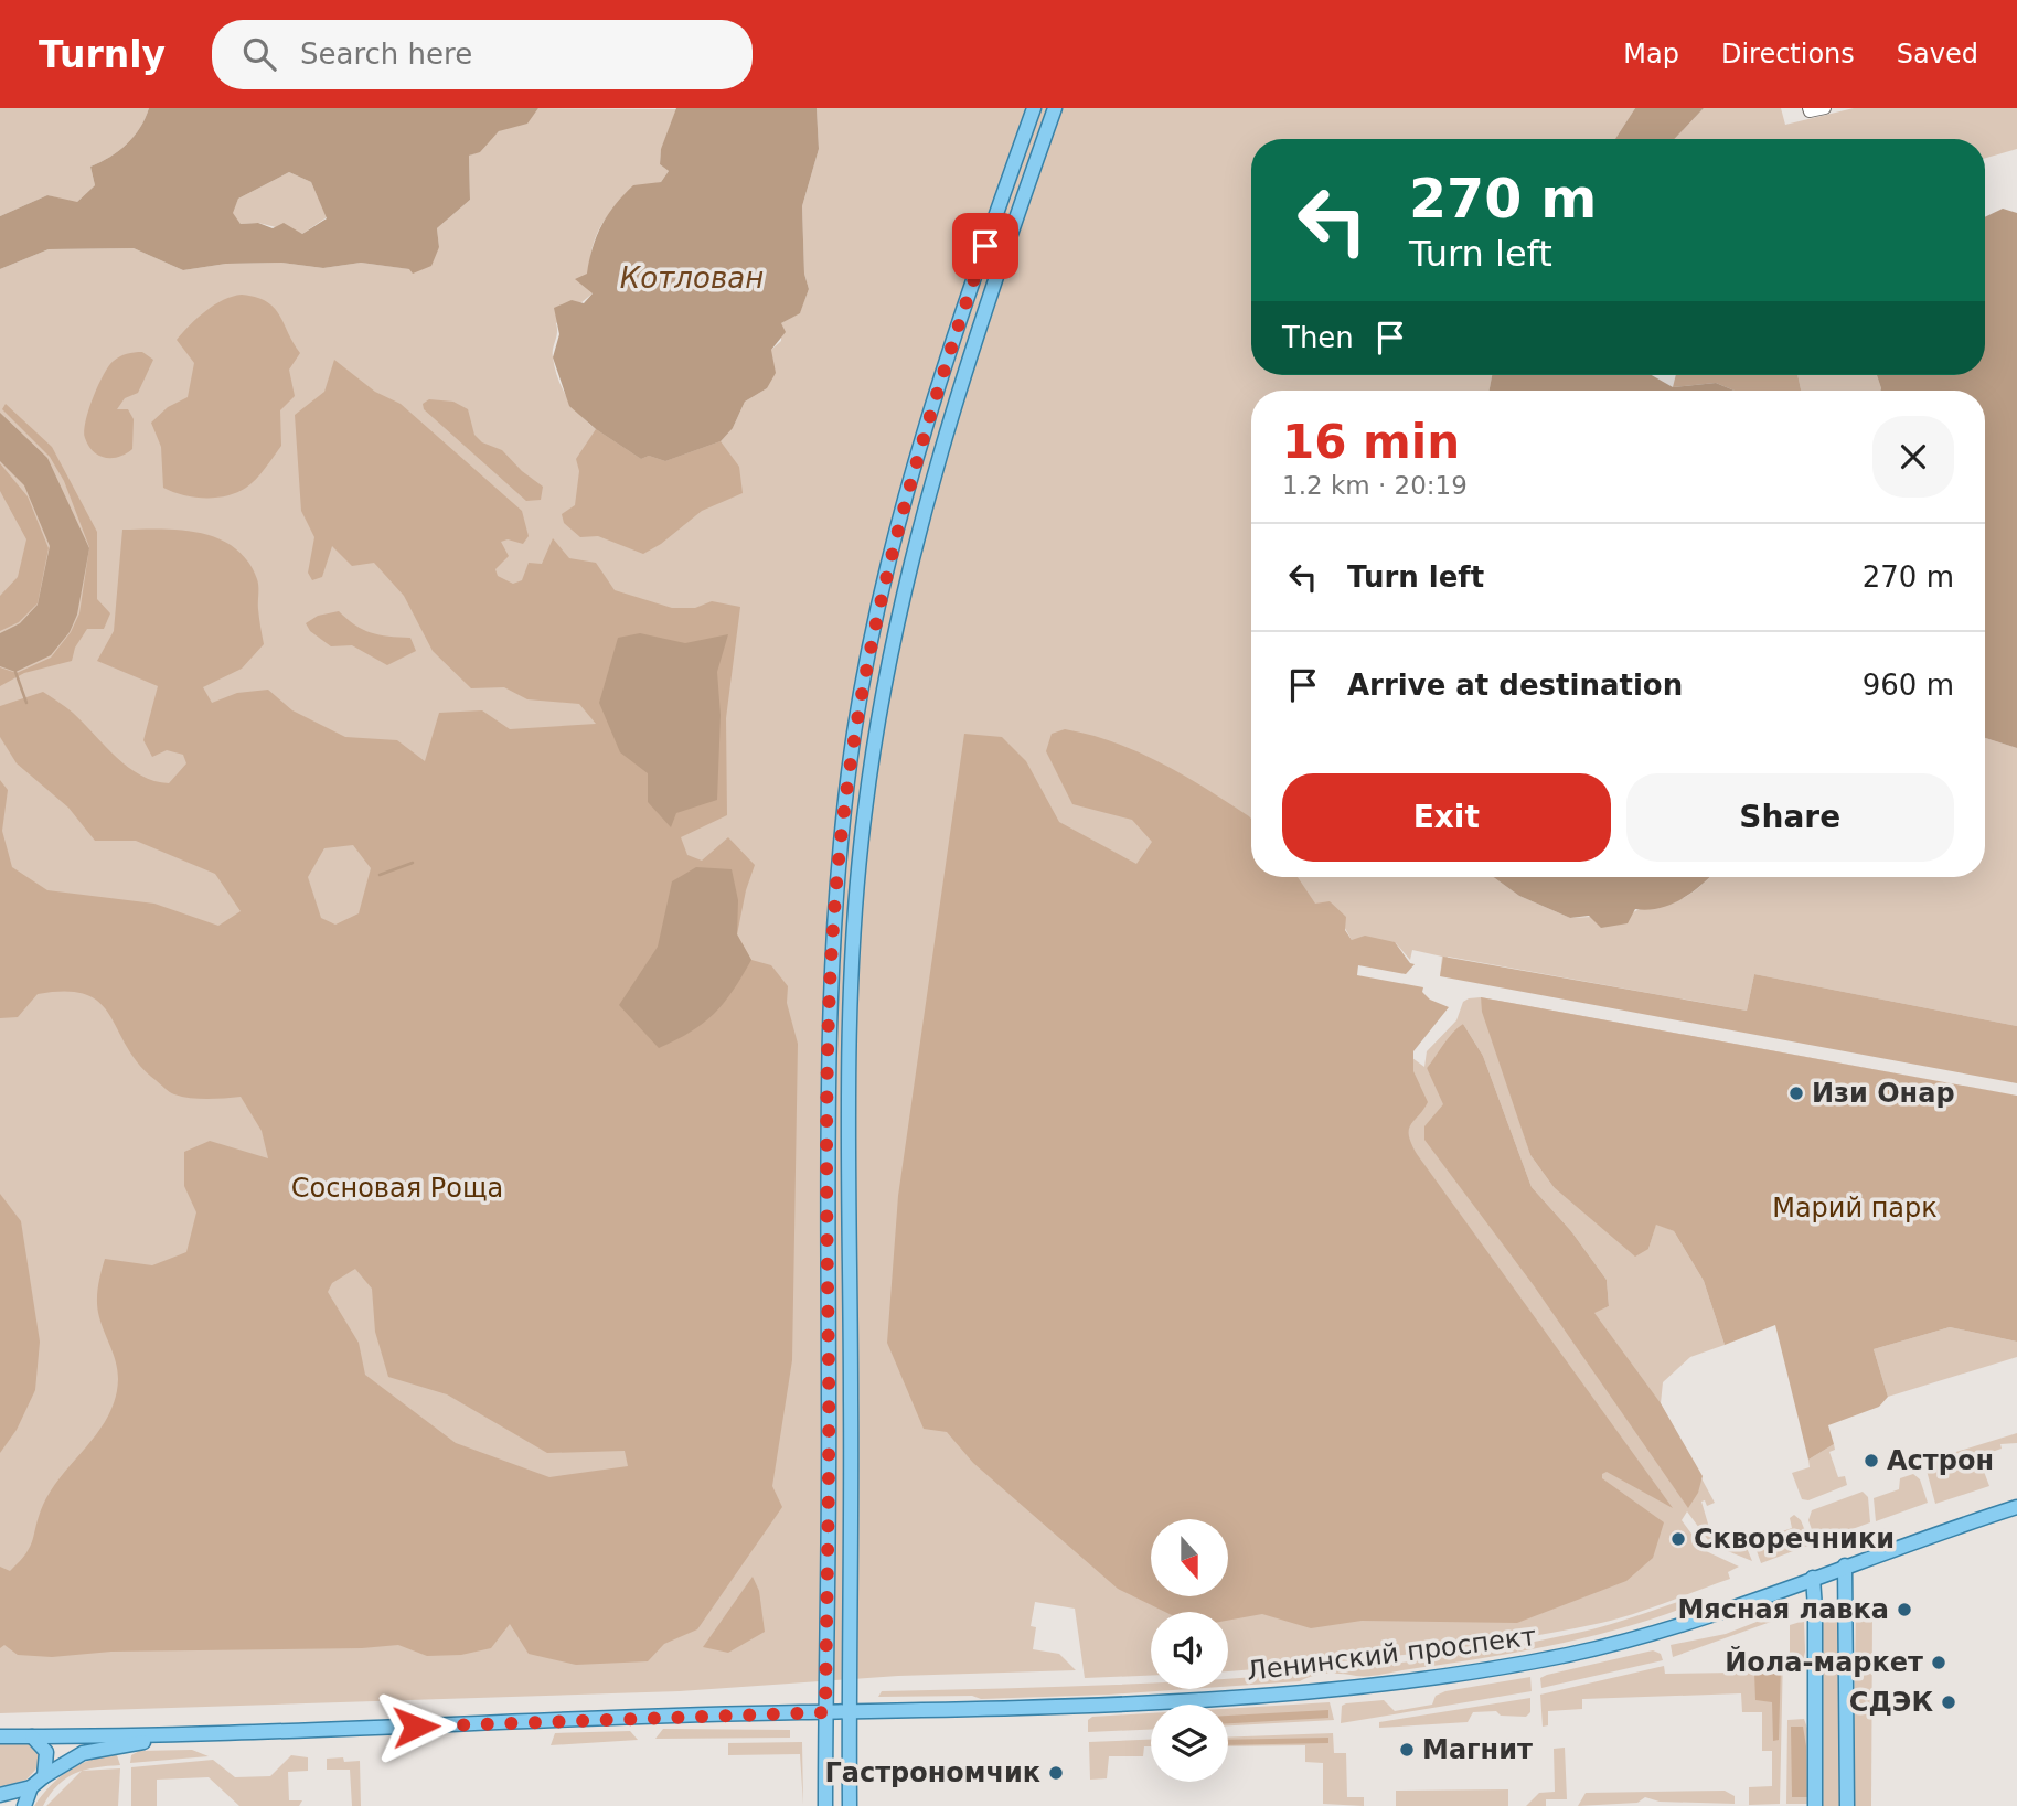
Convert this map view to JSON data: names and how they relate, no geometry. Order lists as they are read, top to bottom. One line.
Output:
{"streets":{"main road":["Ленинский проспект"]},"water":["Котлован"],"parks":["Сосновая Роща","Марий парк"],"places":["Изи Онар","Астрон","Скворечники","Мясная лавка","Йола-маркет","СДЭК","Магнит","Гастрономчик"],"north":"bottom","page":{"header":"Turnly","search":"Search here","nav":["Map","Directions","Saved"],"turn":["270 m","Turn left"],"then":"Then","heading":["16 min","1.2 km · 20:19"],"list":[{"name":"Turn left","value":"270 m"},{"name":"Arrive at destination","value":"960 m"}],"buttons":["Exit","Share"]}}
